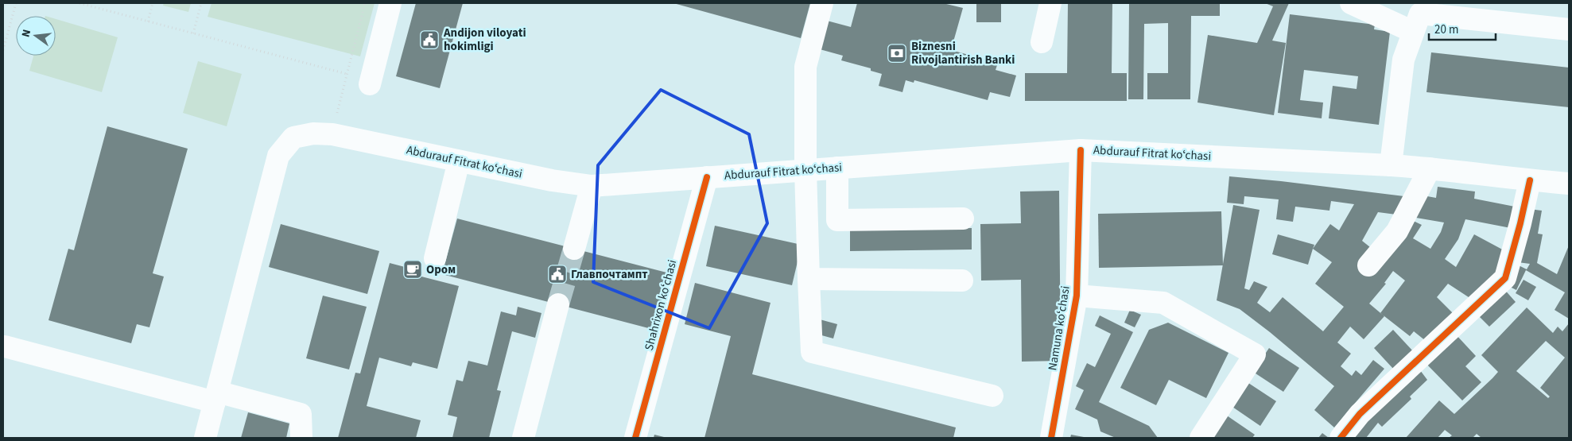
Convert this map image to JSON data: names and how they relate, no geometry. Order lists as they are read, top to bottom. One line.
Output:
{"streets":{"main road":["Abdurauf Fitrat koʻchasi","Shahrixon koʻchasi","Namuna koʻchasi"]},"crossings":[["Abdurauf Fitrat koʻchasi","Shahrixon koʻchasi"],["Abdurauf Fitrat koʻchasi","Namuna koʻchasi"]],"places":{"public building":["Andijon vilоyati hоkimligi","Главпочтампт"],"bank":["Biznesni Rivojlantirish Banki"],"cafe":["Ором"]},"scale_bar":"20 m","north":"left"}
